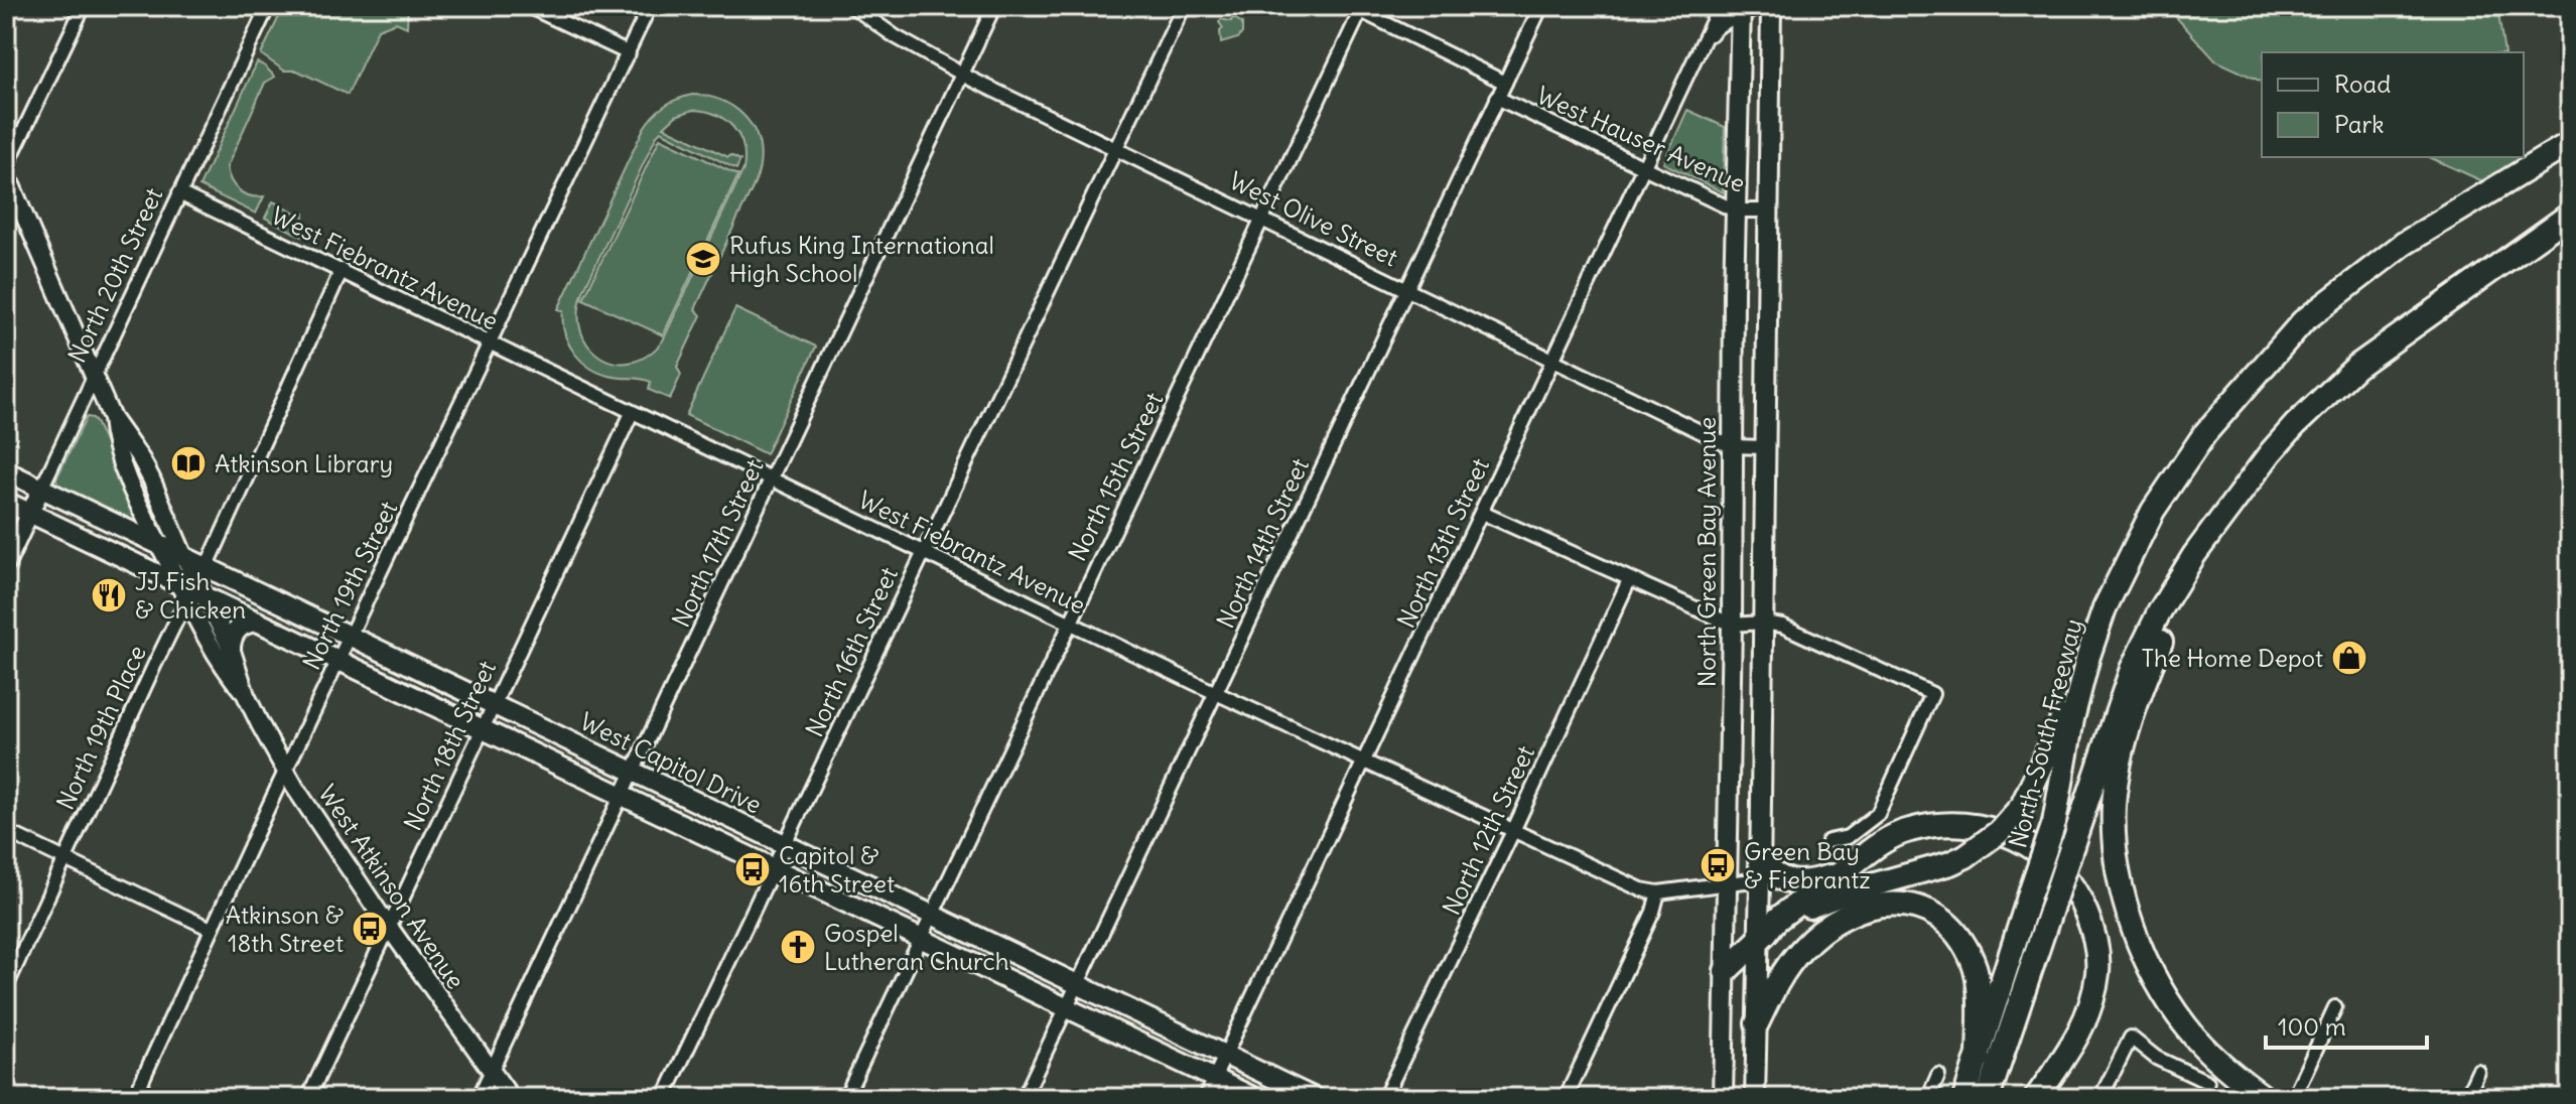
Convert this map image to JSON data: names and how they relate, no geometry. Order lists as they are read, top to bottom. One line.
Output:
{"streets":{"highway":["North-South Freeway"],"main road":["North Green Bay Avenue","West Capitol Drive"],"street":["West Hauser Avenue","West Olive Street","West Fiebrantz Avenue","North 20th Street","North 15th Street","North 17th Street","North 14th Street","North 13th Street","North 19th Street","North 16th Street","North 19th Place","North 18th Street","North 12th Street","West Atkinson Avenue"]},"crossings":[["West Hauser Avenue","North 15th Street"],["West Hauser Avenue","North 14th Street"],["West Hauser Avenue","North 13th Street"],["West Hauser Avenue","North Green Bay Avenue"],["West Olive Street","North 15th Street"],["West Olive Street","North 17th Street"],["West Olive Street","North 14th Street"],["West Olive Street","North 13th Street"],["West Olive Street","North Green Bay Avenue"],["West Olive Street","North 16th Street"],["West Fiebrantz Avenue","North 20th Street"],["West Fiebrantz Avenue","North 15th Street"],["West Fiebrantz Avenue","North 17th Street"],["West Fiebrantz Avenue","North 14th Street"],["West Fiebrantz Avenue","North 13th Street"],["West Fiebrantz Avenue","North Green Bay Avenue"],["West Fiebrantz Avenue","North 19th Street"],["West Fiebrantz Avenue","North 16th Street"],["West Fiebrantz Avenue","North 19th Place"],["West Fiebrantz Avenue","North 18th Street"],["West Fiebrantz Avenue","North 12th Street"],["North 20th Street","West Capitol Drive"],["North 20th Street","West Atkinson Avenue"],["North 15th Street","West Capitol Drive"],["North 17th Street","West Capitol Drive"],["North 17th Street","West Atkinson Avenue"],["North 14th Street","West Capitol Drive"],["North 13th Street","West Capitol Drive"],["North 19th Street","West Capitol Drive"],["North 19th Street","West Atkinson Avenue"],["North 16th Street","West Capitol Drive"],["North 19th Place","West Capitol Drive"],["North 19th Place","West Atkinson Avenue"],["North 18th Street","West Capitol Drive"],["North 18th Street","West Atkinson Avenue"],["West Capitol Drive","West Atkinson Avenue"]],"places":{"school or university":["Rufus King International High School"],"library":["Atkinson Library"],"restaurant":["JJ Fish & Chicken"],"shop":["The Home Depot"],"bus stop":["Green Bay & Fiebrantz","Capitol & 16th Street","Atkinson & 18th Street"],"church":["Gospel Lutheran Church"]},"legend":["Road","Park"],"scale_bar":"100 m"}
